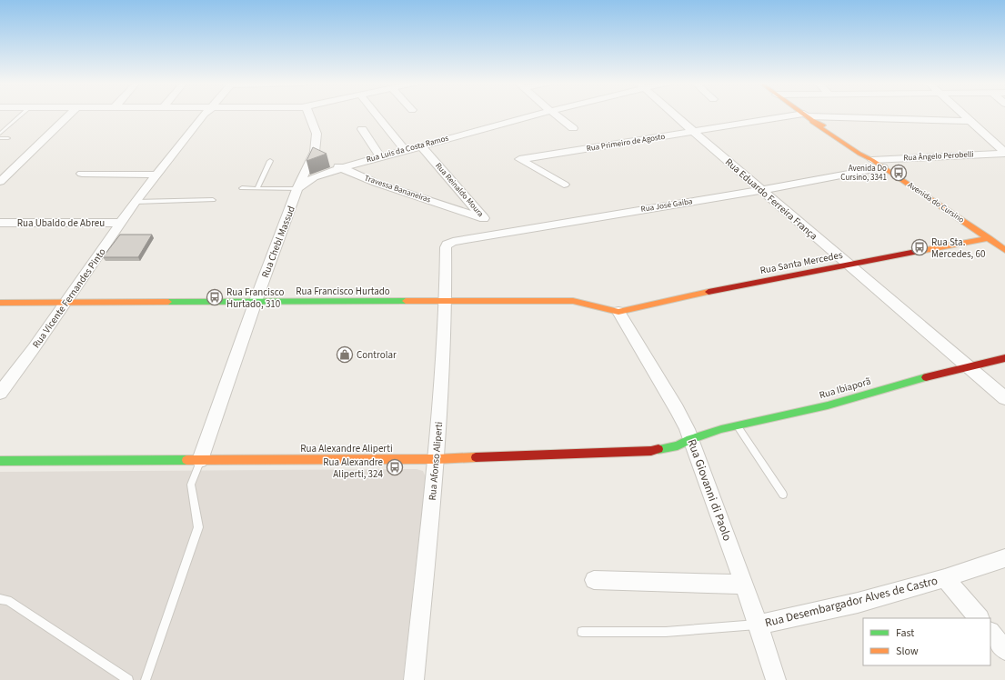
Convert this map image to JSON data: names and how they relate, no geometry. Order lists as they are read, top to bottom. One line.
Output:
{"streets":{"street":["Rua Primeiro de Agosto","Rua Luis da Costa Ramos","Rua Ângelo Perobelli","Travessa Bananeiras","Rua Reinaldo Moura","Rua Eduardo Ferreira França","Avenida do Cursino","Rua José Gaiba","Rua Ubaldo de Abreu","Rua Chebl Massud","Rua Santa Mercedes","Rua Francisco Hurtado","Rua Vicente Fernandes Pinto","Rua Ibiaporã","Rua Alexandre Aliperti","Rua Afonso Aliperti","Rua Giovanni di Paolo","Rua Desembargador Alves de Castro"]},"crossings":[["Rua Primeiro de Agosto","Rua Eduardo Ferreira França"],["Rua Primeiro de Agosto","Avenida do Cursino"],["Rua Luis da Costa Ramos","Travessa Bananeiras"],["Rua Luis da Costa Ramos","Rua Reinaldo Moura"],["Rua Luis da Costa Ramos","Rua Chebl Massud"],["Rua Ângelo Perobelli","Avenida do Cursino"],["Travessa Bananeiras","Rua Reinaldo Moura"],["Travessa Bananeiras","Rua Chebl Massud"],["Rua Reinaldo Moura","Rua José Gaiba"],["Rua Eduardo Ferreira França","Rua José Gaiba"],["Rua Eduardo Ferreira França","Rua Santa Mercedes"],["Rua Eduardo Ferreira França","Rua Ibiaporã"],["Avenida do Cursino","Rua José Gaiba"],["Avenida do Cursino","Rua Santa Mercedes"],["Rua José Gaiba","Rua Afonso Aliperti"],["Rua Ubaldo de Abreu","Rua Vicente Fernandes Pinto"],["Rua Chebl Massud","Rua Francisco Hurtado"],["Rua Chebl Massud","Rua Alexandre Aliperti"],["Rua Santa Mercedes","Rua Francisco Hurtado"],["Rua Santa Mercedes","Rua Giovanni di Paolo"],["Rua Francisco Hurtado","Rua Vicente Fernandes Pinto"],["Rua Francisco Hurtado","Rua Afonso Aliperti"],["Rua Francisco Hurtado","Rua Giovanni di Paolo"],["Rua Ibiaporã","Rua Alexandre Aliperti"],["Rua Ibiaporã","Rua Giovanni di Paolo"],["Rua Alexandre Aliperti","Rua Afonso Aliperti"],["Rua Alexandre Aliperti","Rua Giovanni di Paolo"],["Rua Giovanni di Paolo","Rua Desembargador Alves de Castro"]],"places":{"bus stop":["Avenida Do Cursino, 3341","Rua Sta. Mercedes, 60","Rua Francisco Hurtado, 310","Rua Alexandre Aliperti, 324"],"shop":["Controlar"]},"legend":["Fast","Slow"]}
